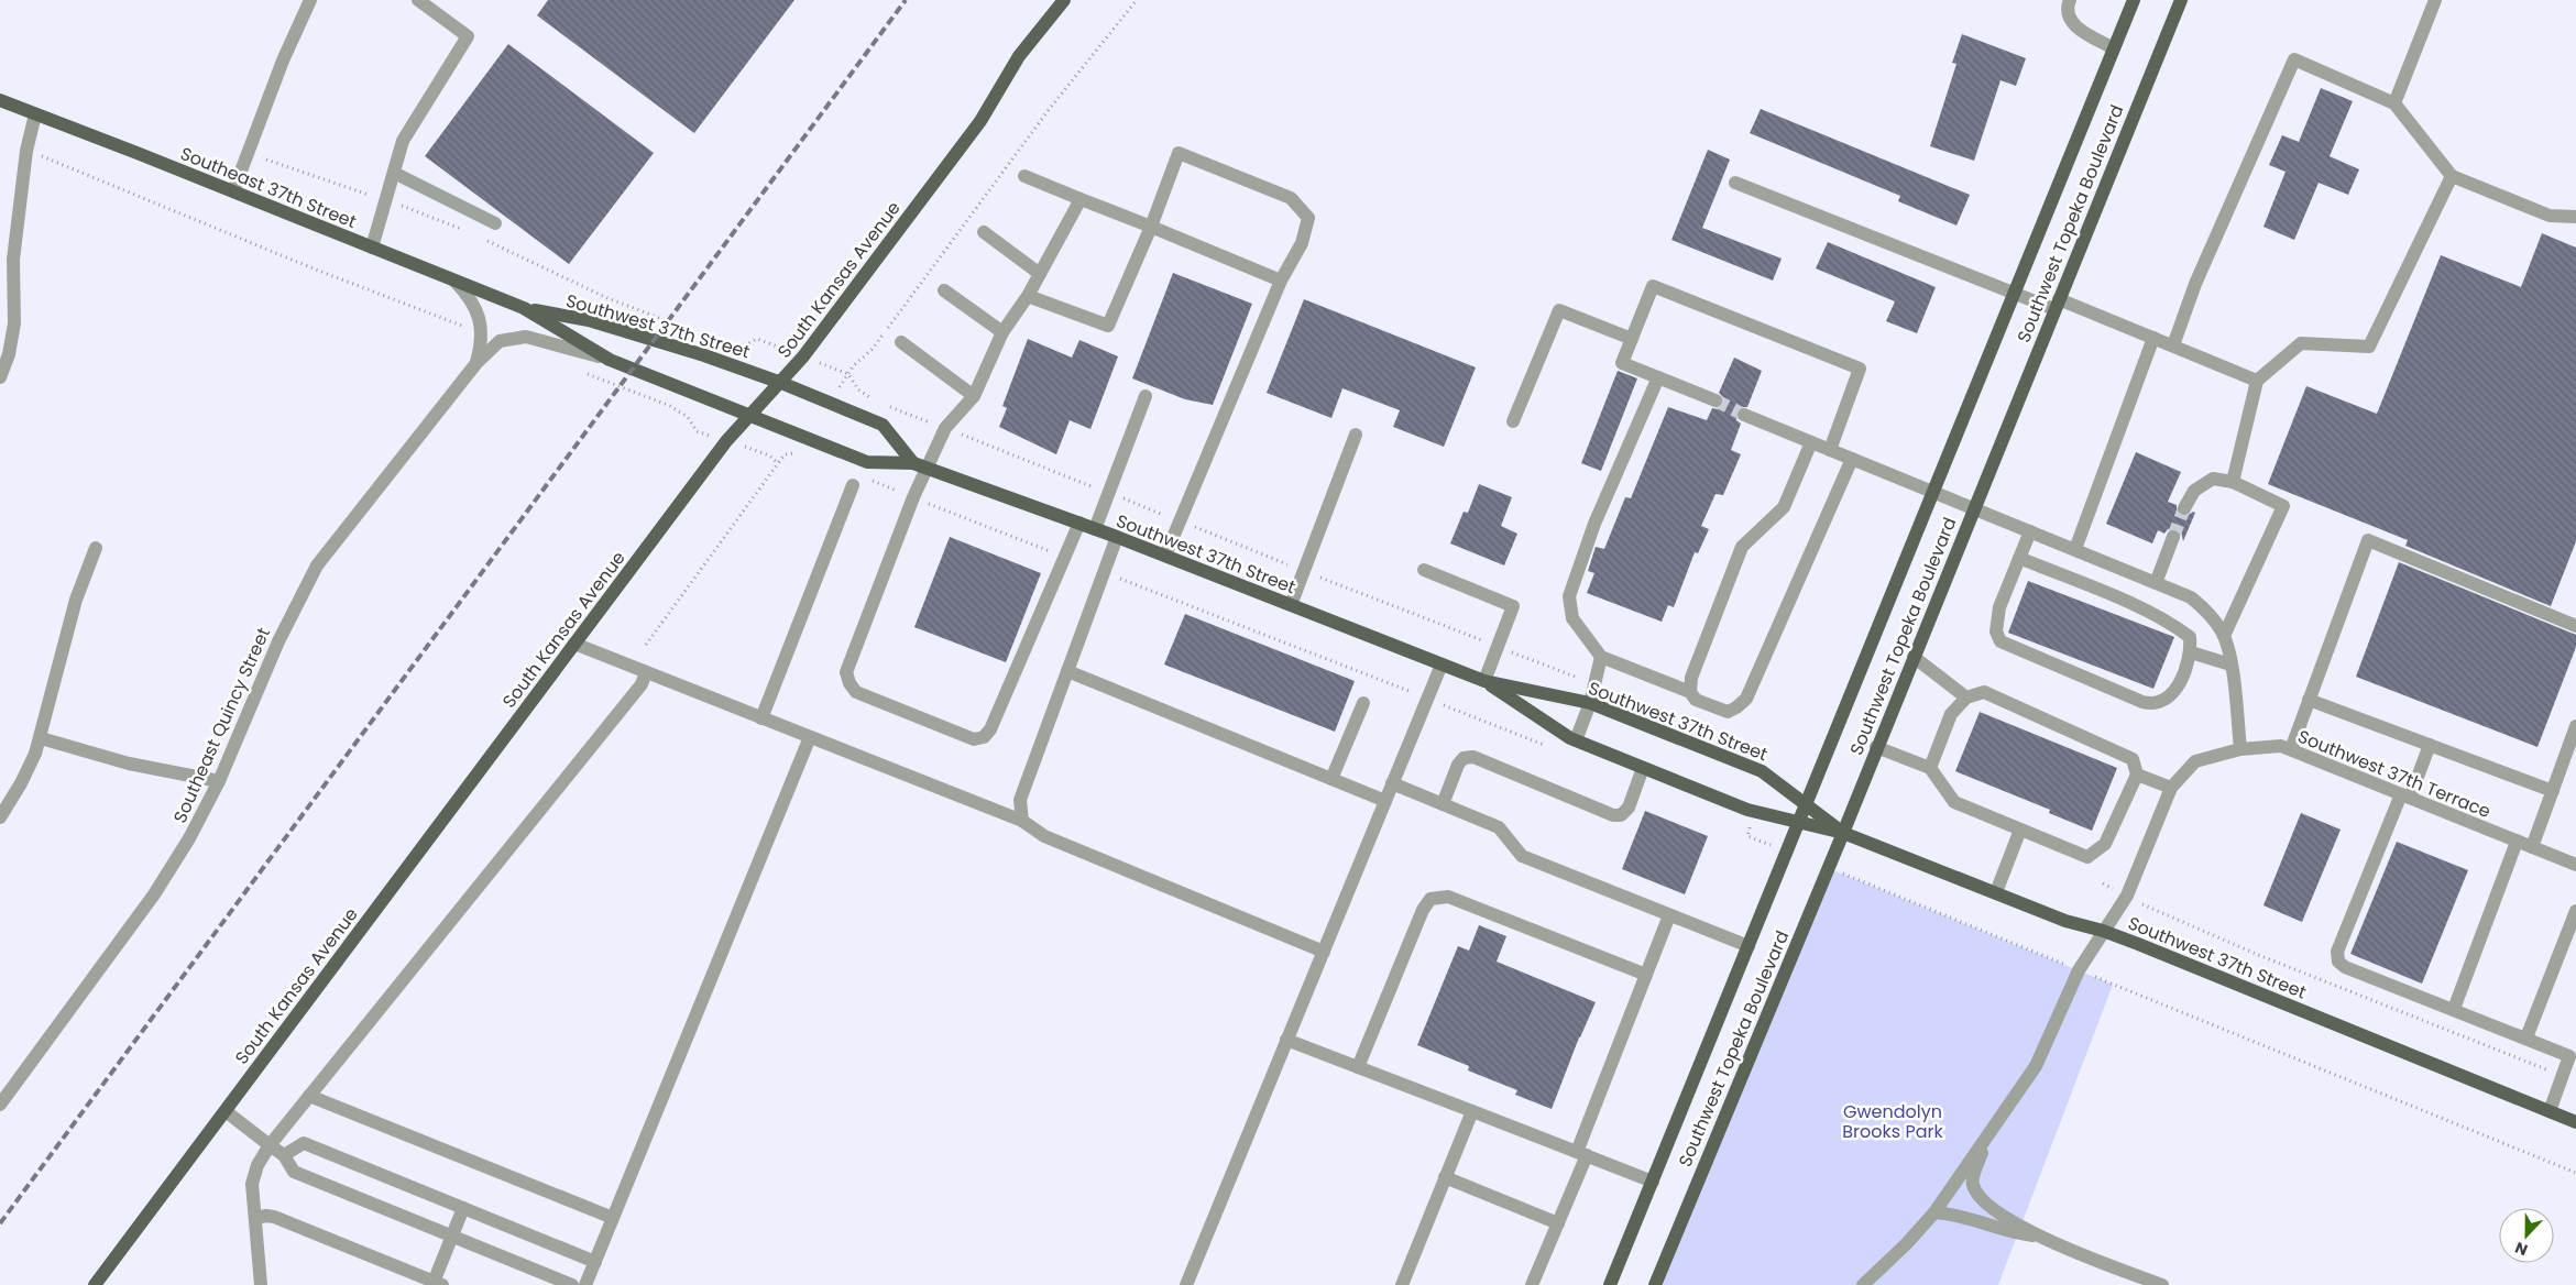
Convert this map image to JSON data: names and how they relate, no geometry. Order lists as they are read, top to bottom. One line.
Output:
{"streets":{"main road":["Southeast 37th Street","Southwest Topeka Boulevard","South Kansas Avenue","Southwest 37th Street"],"street":["Southeast Quincy Street","Southwest 37th Terrace"]},"crossings":[["Southeast 37th Street","Southwest 37th Street"],["Southeast 37th Street","Southeast Quincy Street"],["Southwest Topeka Boulevard","Southwest 37th Street"],["South Kansas Avenue","Southwest 37th Street"],["Southwest 37th Street","Southeast Quincy Street"],["Southwest 37th Street","Southwest 37th Terrace"]],"parks":["Gwendolyn Brooks Park"],"north":"bottom"}
